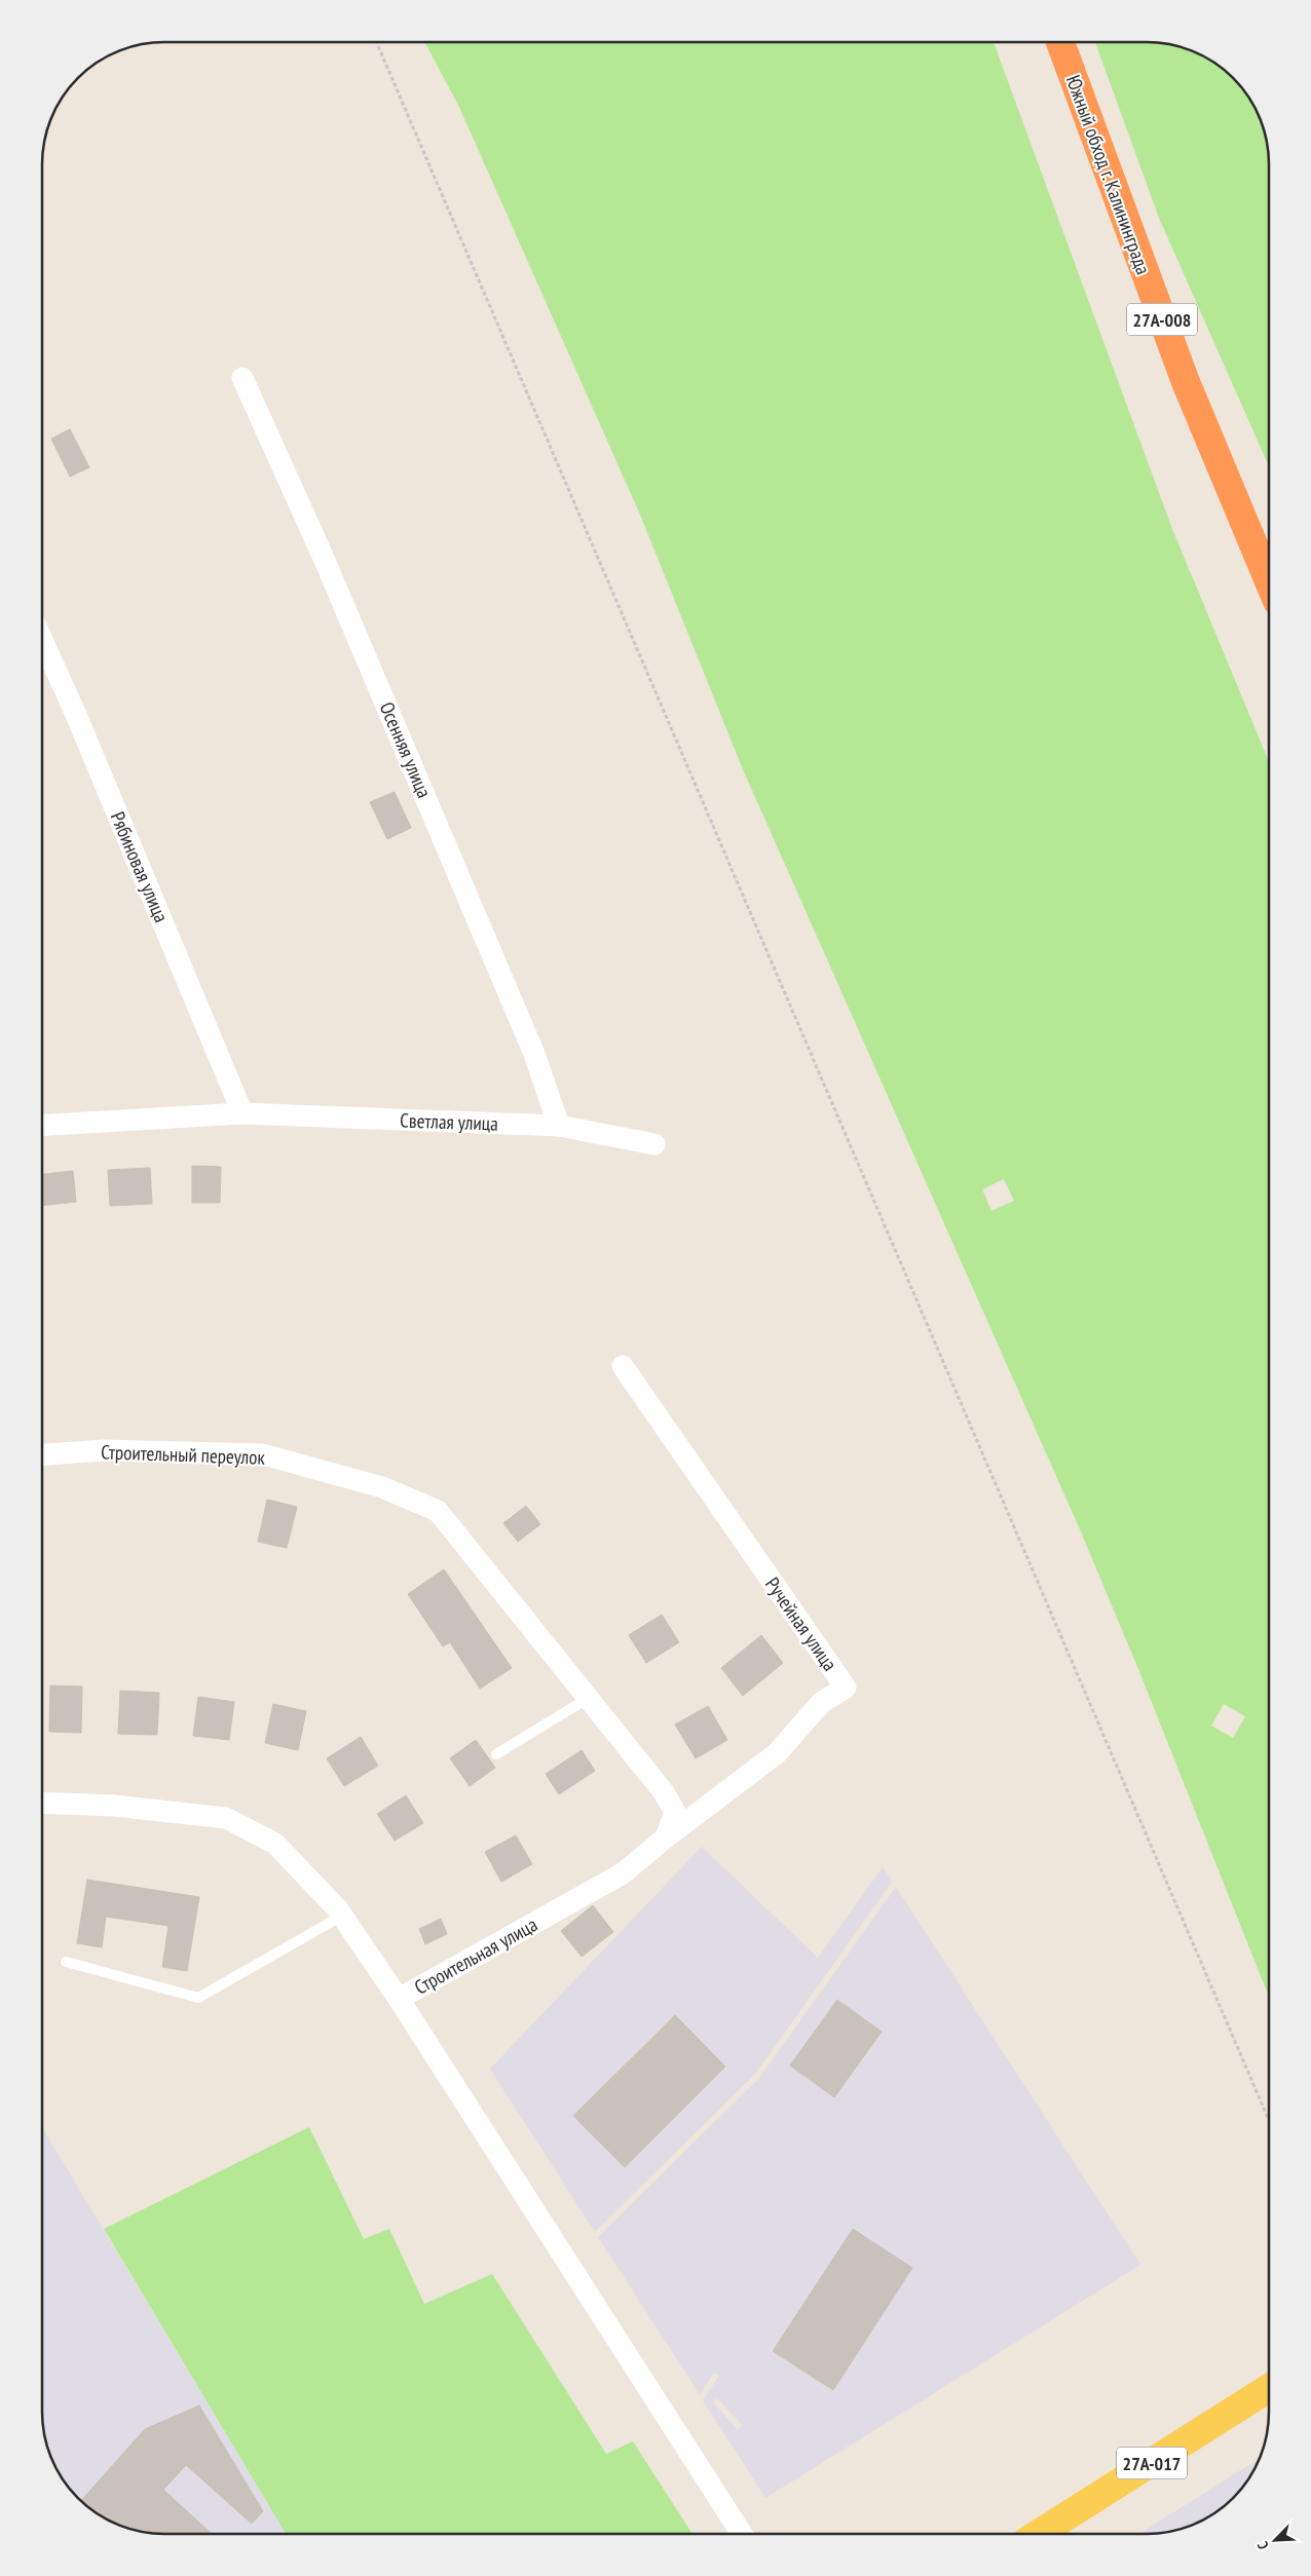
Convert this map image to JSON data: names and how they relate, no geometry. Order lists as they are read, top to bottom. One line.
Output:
{"streets":{"highway":["Южный обход г. Калининграда","27А-008"],"main road":["27А-017"],"street":["Осенняя улица","Рябиновая улица","Светлая улица","Строительный переулок","Ручейная улица","Строительная улица"]},"crossings":[["Осенняя улица","Светлая улица"],["Рябиновая улица","Светлая улица"],["Ручейная улица","Строительная улица"]],"north":"bottom left"}
